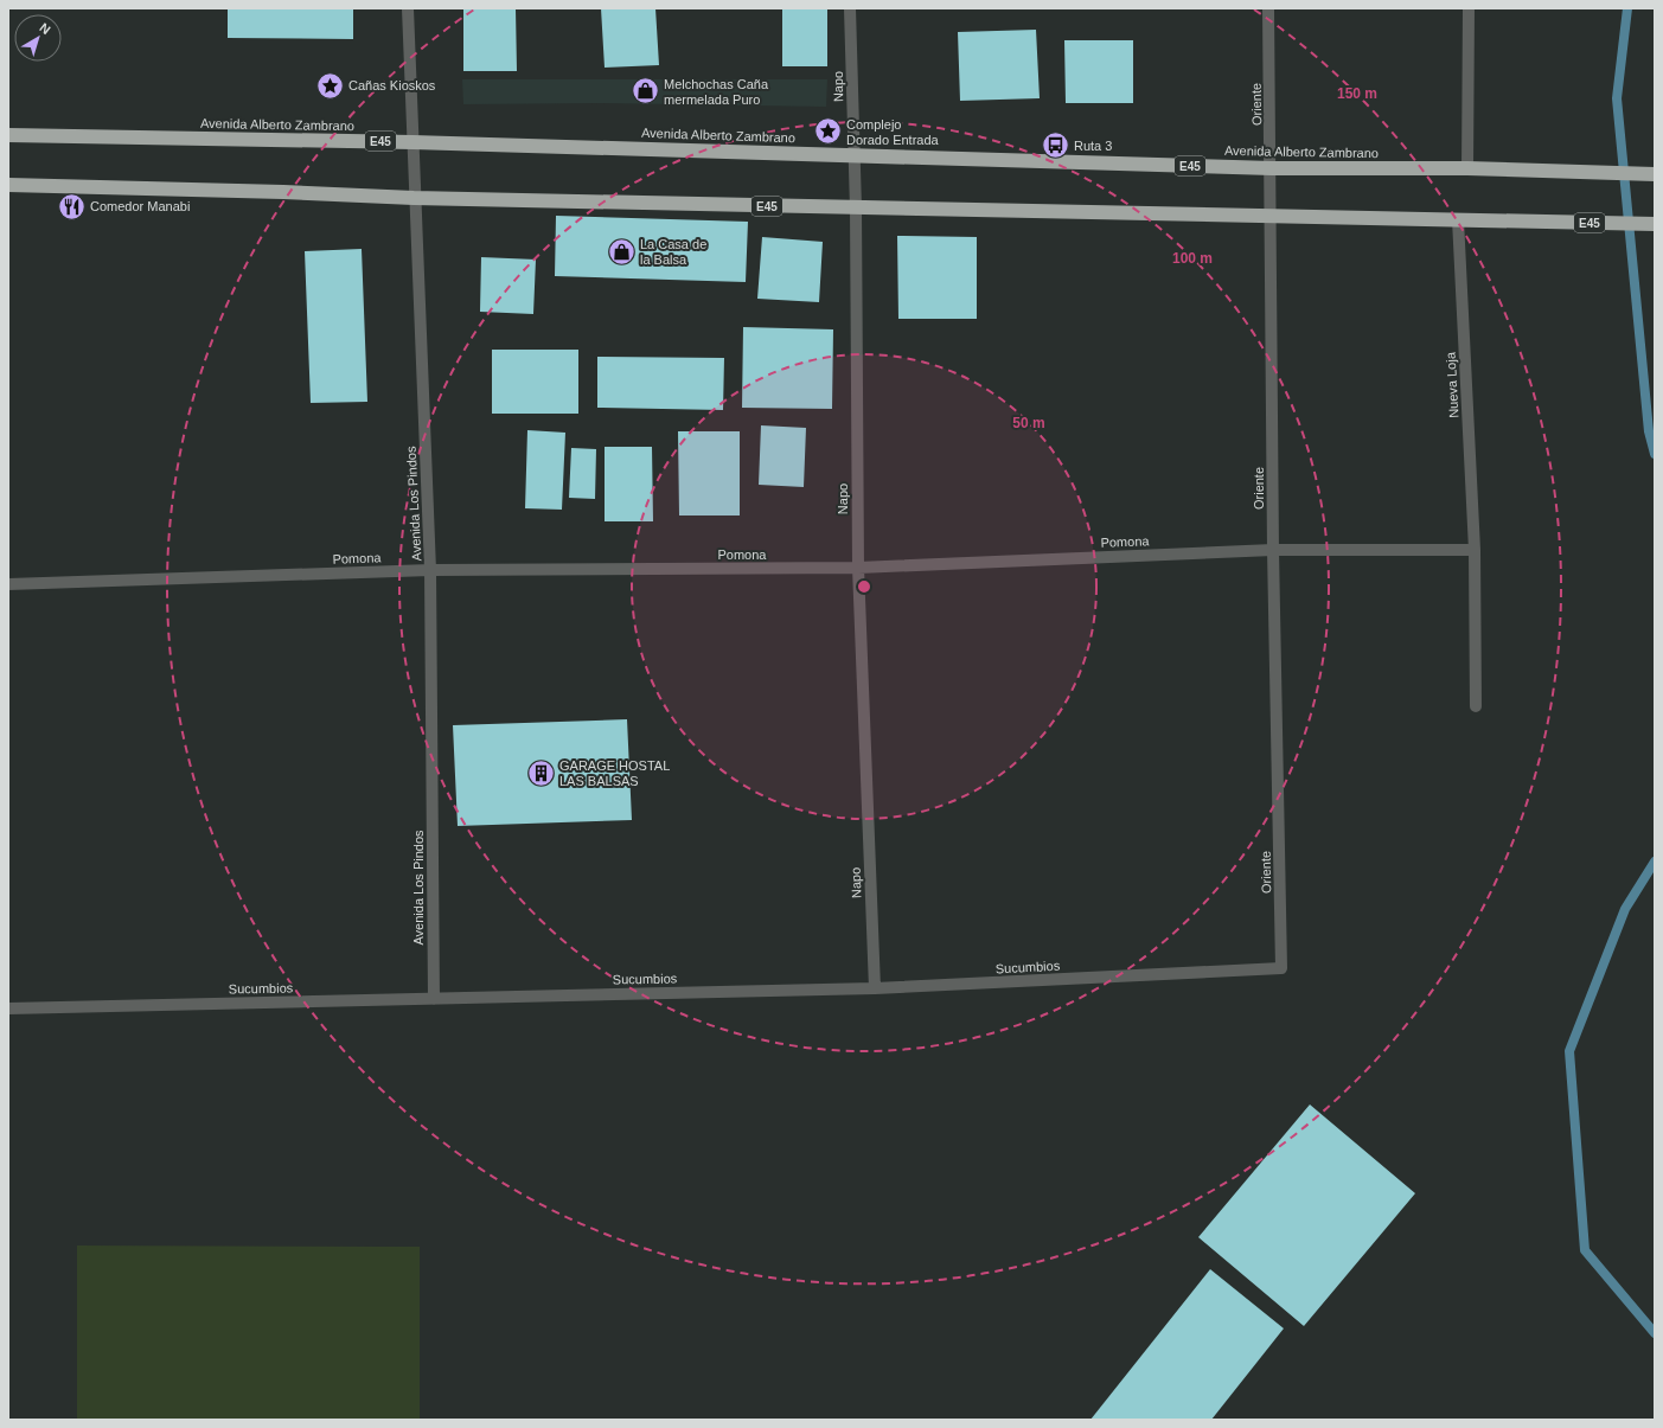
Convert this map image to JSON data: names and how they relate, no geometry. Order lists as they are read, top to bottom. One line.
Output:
{"streets":{"highway":["Avenida Alberto Zambrano","E45"],"street":["Napo","Oriente","Nueva Loja","Avenida Los Pindos","Pomona","Sucumbios"]},"crossings":[["Napo","Avenida Alberto Zambrano"],["Napo","E45"],["Napo","Pomona"],["Napo","Sucumbios"],["Oriente","Avenida Alberto Zambrano"],["Oriente","E45"],["Oriente","Pomona"],["Oriente","Sucumbios"],["Avenida Alberto Zambrano","Avenida Los Pindos"],["E45","Nueva Loja"],["E45","Avenida Los Pindos"],["Nueva Loja","Pomona"],["Avenida Los Pindos","Pomona"],["Avenida Los Pindos","Sucumbios"]],"places":{"place":["Cañas Kioskos","Complejo Dorado Entrada"],"shop":["Melchochas Caña mermelada Puro","La Casa de la Balsa"],"bus stop":["Ruta 3"],"restaurant":["Comedor Manabi"],"building":["GARAGE HOSTAL LAS BALSAS"]},"north":"top right","rings":["150 m","100 m","50 m"]}
